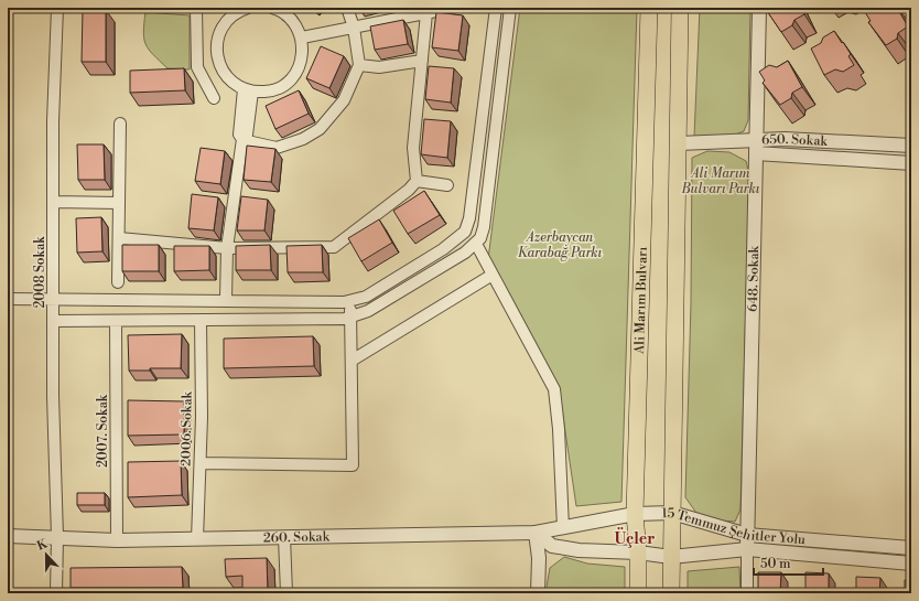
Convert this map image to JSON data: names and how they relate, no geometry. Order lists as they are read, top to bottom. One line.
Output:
{"streets":{"main road":["Ali Marım Bulvarı"],"street":["650. Sokak","2008 Sokak","648. Sokak","2006. Sokak","2007. Sokak","15 Temmuz Şehitler Yolu","260. Sokak"]},"crossings":[["650. Sokak","648. Sokak"],["2008 Sokak","260. Sokak"],["648. Sokak","15 Temmuz Şehitler Yolu"],["Ali Marım Bulvarı","15 Temmuz Şehitler Yolu"],["2006. Sokak","260. Sokak"],["2007. Sokak","260. Sokak"],["15 Temmuz Şehitler Yolu","260. Sokak"]],"districts":["Üçler"],"parks":["Ali Marım Bulvarı Parkı","Azerbaycan Karabağ Parkı"],"scale_bar":"50 m","north":"top"}
